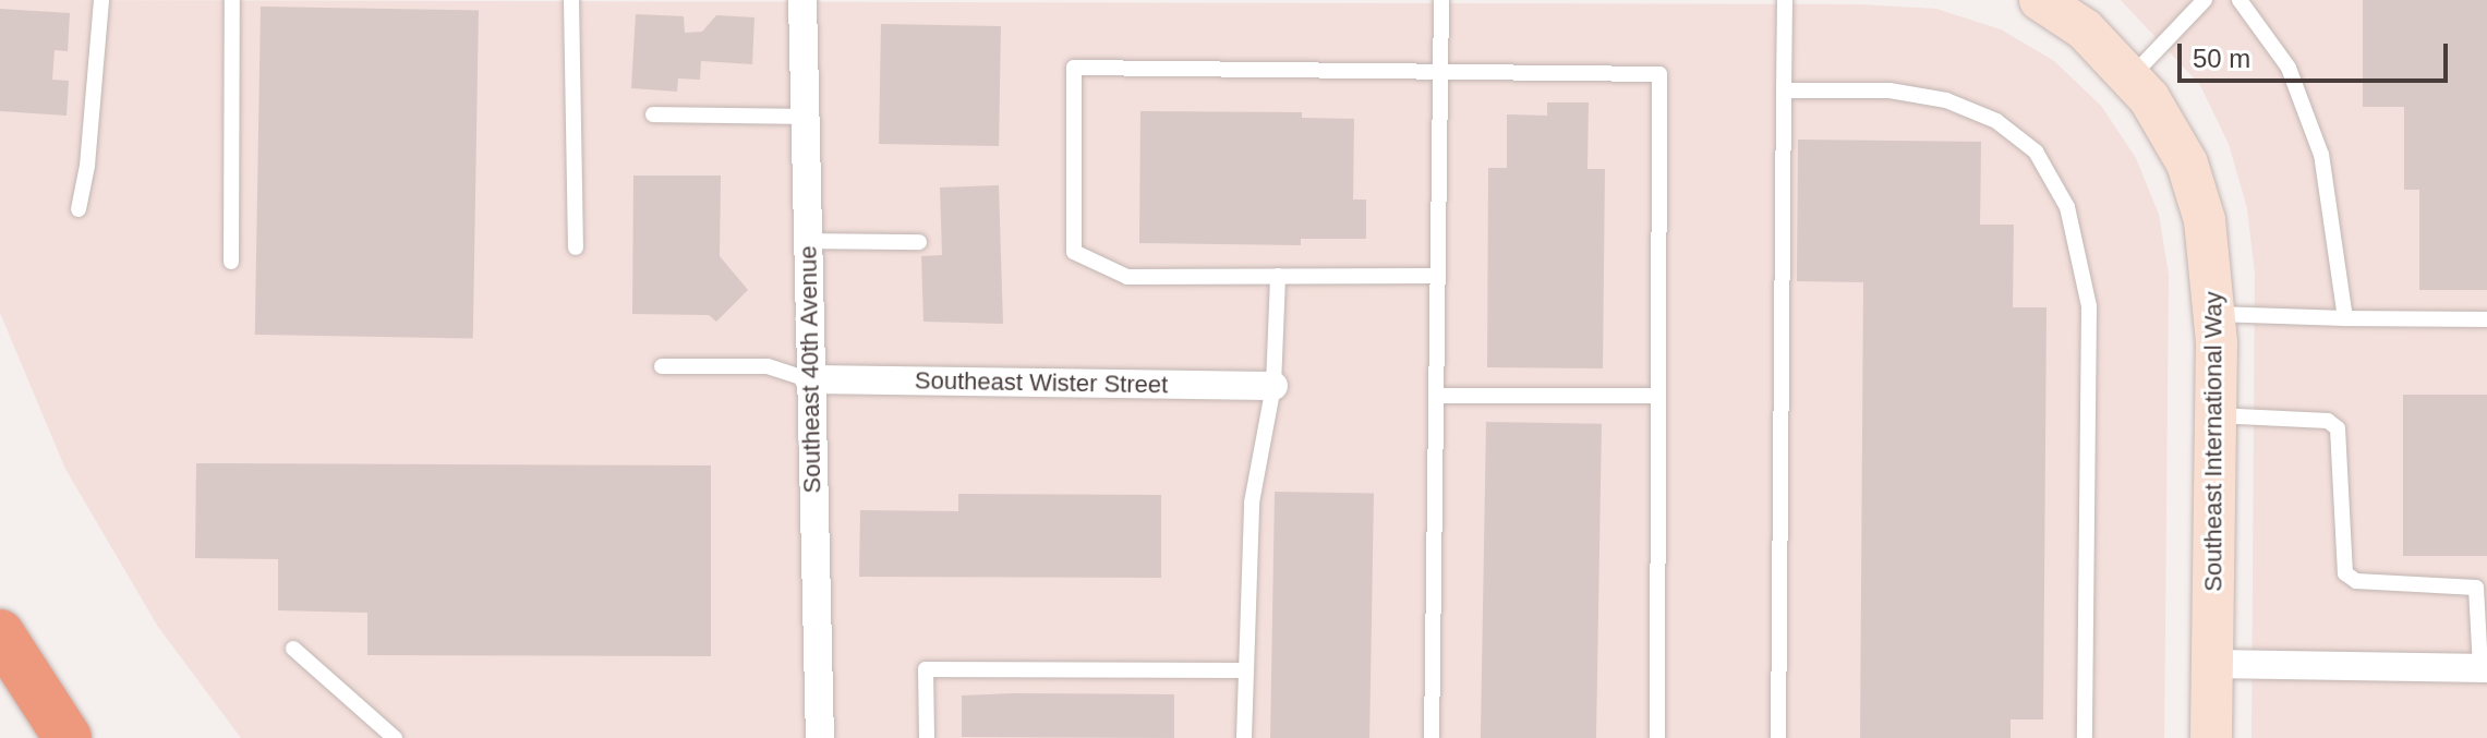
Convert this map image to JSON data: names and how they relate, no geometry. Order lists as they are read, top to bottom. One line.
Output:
{"streets":{"street":["Southeast 40th Avenue","Southeast Wister Street","Southeast International Way"]},"crossings":[["Southeast 40th Avenue","Southeast Wister Street"]],"scale_bar":"50 m"}
